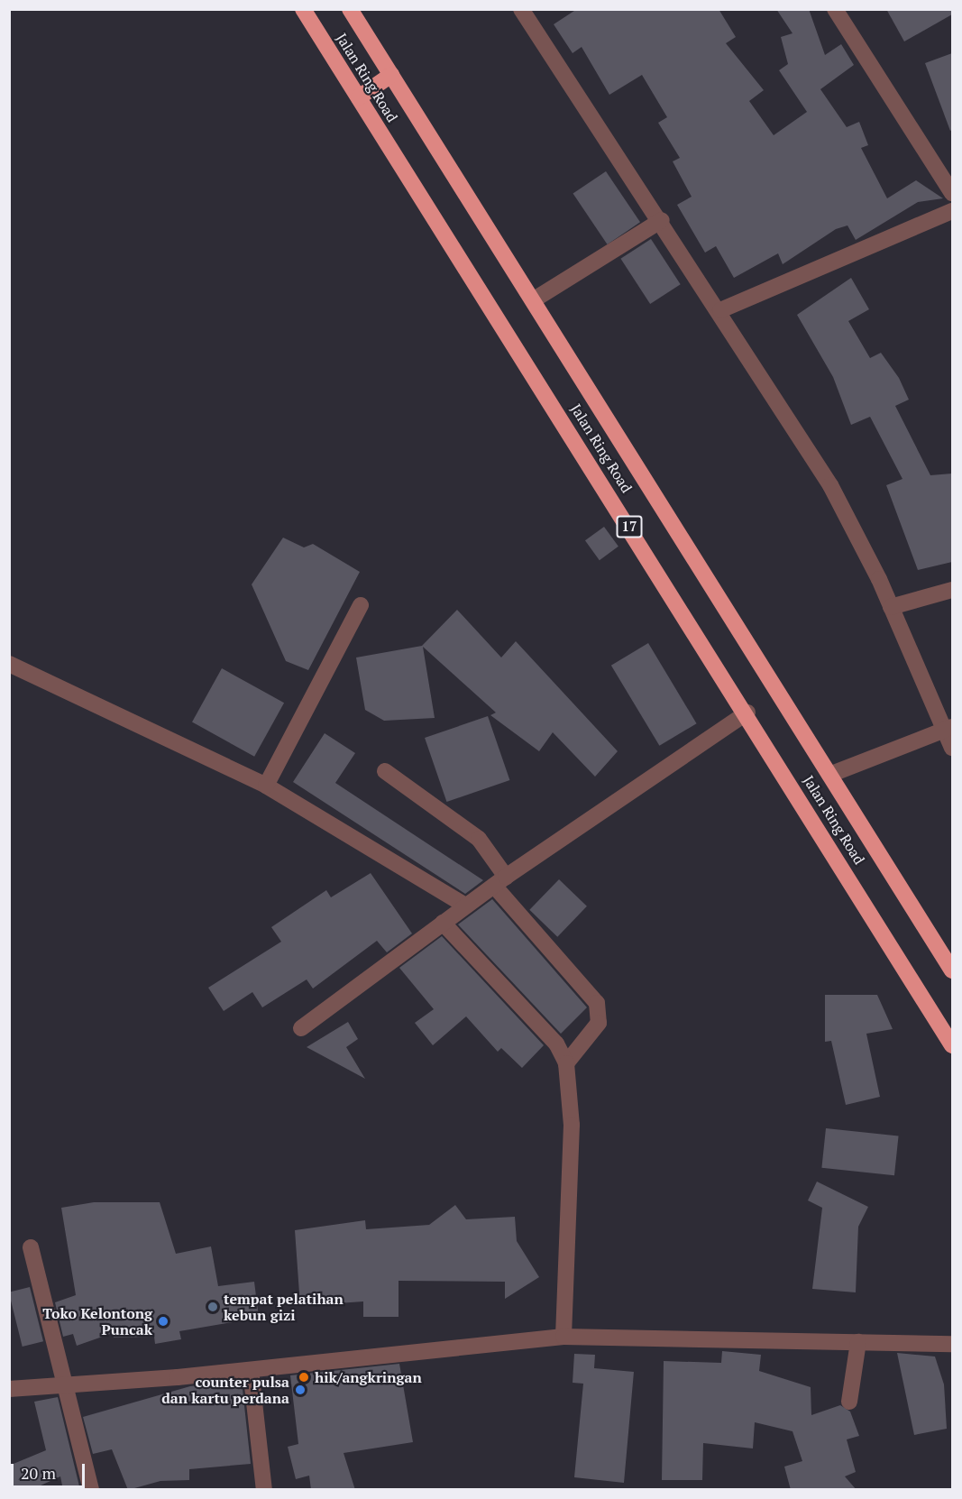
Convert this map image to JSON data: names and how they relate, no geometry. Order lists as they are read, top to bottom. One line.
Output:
{"streets":{"highway":["Jalan Ring Road","17"]},"places":["tempat pelatihan kebun gizi","Toko Kelontong Puncak","hik/angkringan","counter pulsa dan kartu perdana"],"scale_bar":"20 m"}
